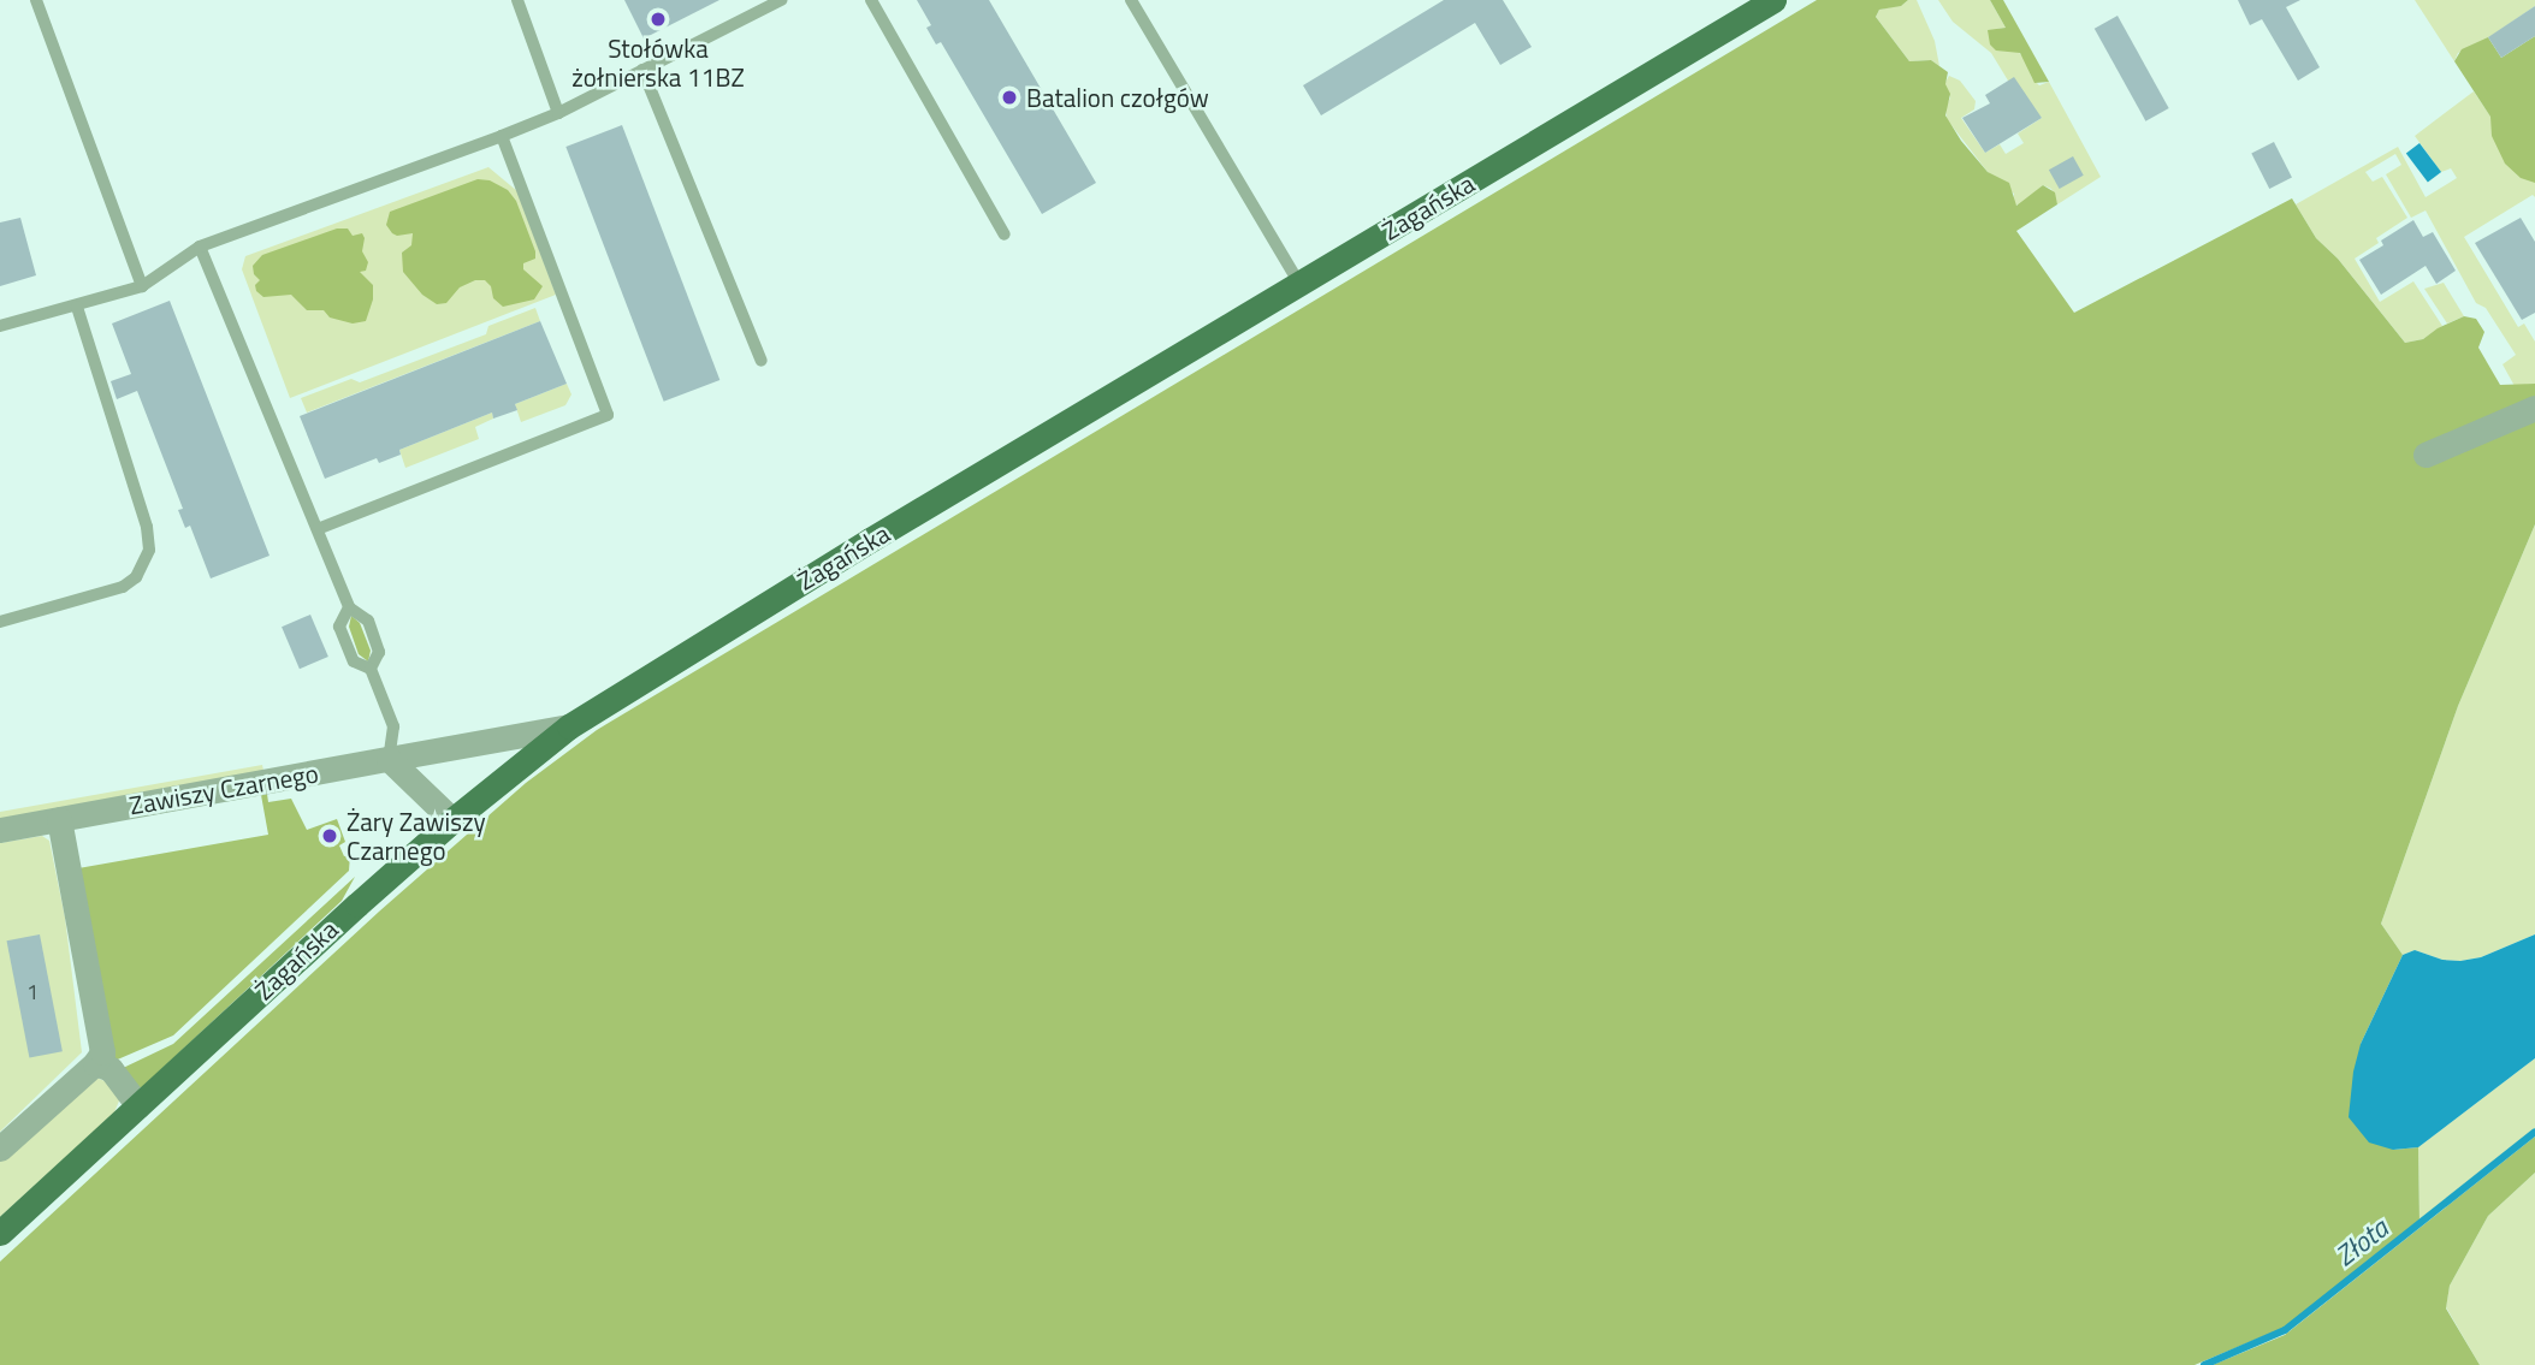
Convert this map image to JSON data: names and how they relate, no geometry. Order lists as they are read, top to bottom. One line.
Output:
{"streets":{"main road":["Żagańska"],"street":["Zawiszy Czarnego"]},"crossings":[["Żagańska","Zawiszy Czarnego"]],"water":["Złota"],"places":["Stołówka żołnierska 11BZ","Batalion czołgów","Żary Zawiszy Czarnego"],"house_numbers":["1"]}
